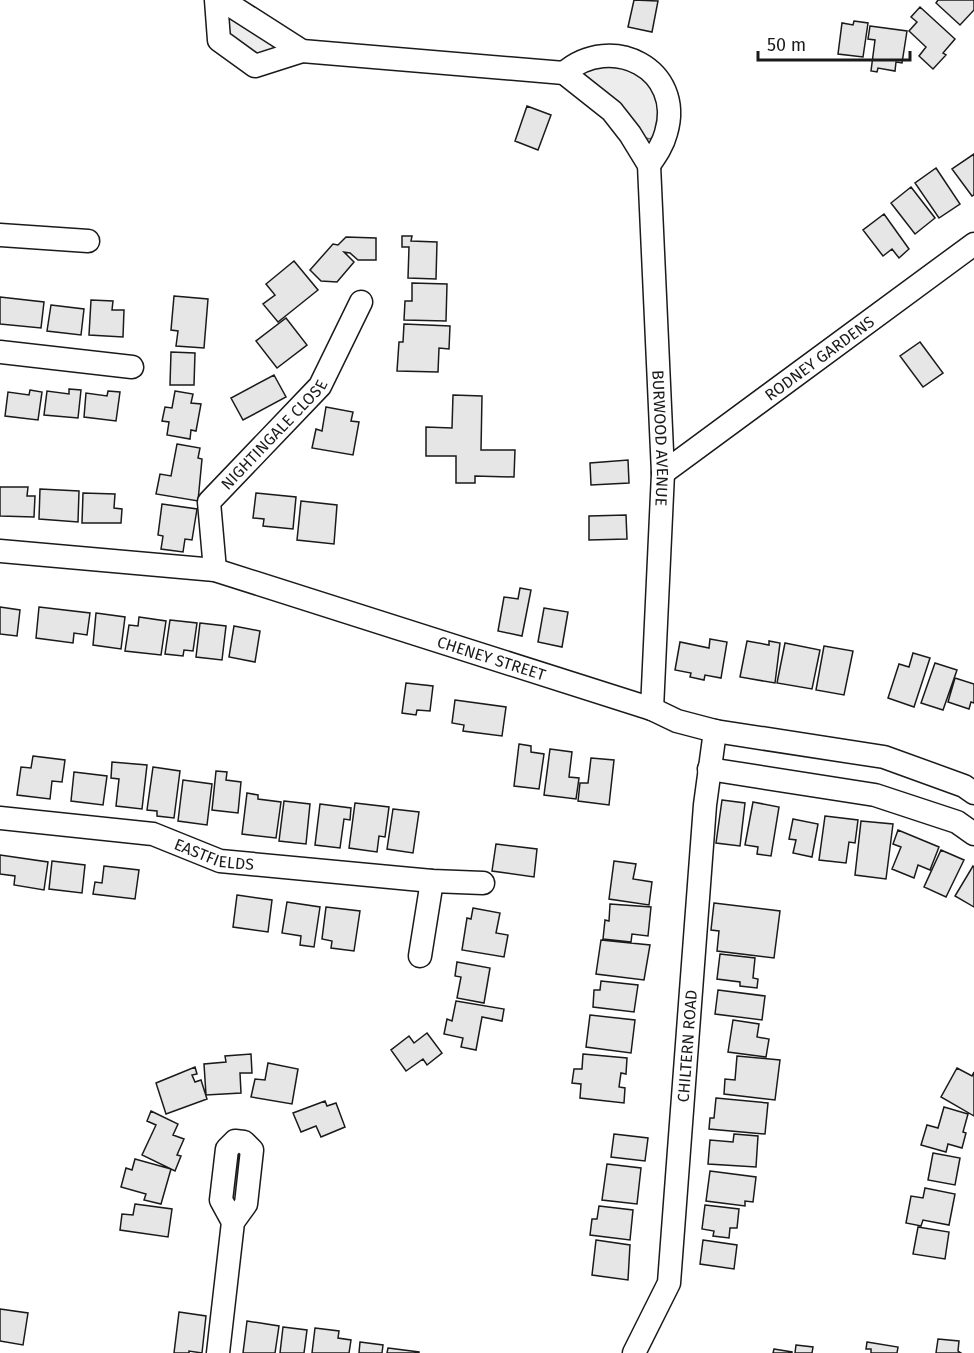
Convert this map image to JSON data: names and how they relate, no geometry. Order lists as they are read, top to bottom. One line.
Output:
{"streets":{"street":["RODNEY GARDENS","NIGHTINGALE CLOSE","BURWOOD AVENUE","CHENEY STREET","EASTFIELDS","CHILTERN ROAD"]},"crossings":[["RODNEY GARDENS","BURWOOD AVENUE"],["NIGHTINGALE CLOSE","CHENEY STREET"],["BURWOOD AVENUE","CHENEY STREET"],["CHENEY STREET","CHILTERN ROAD"]],"scale_bar":"50 m"}
